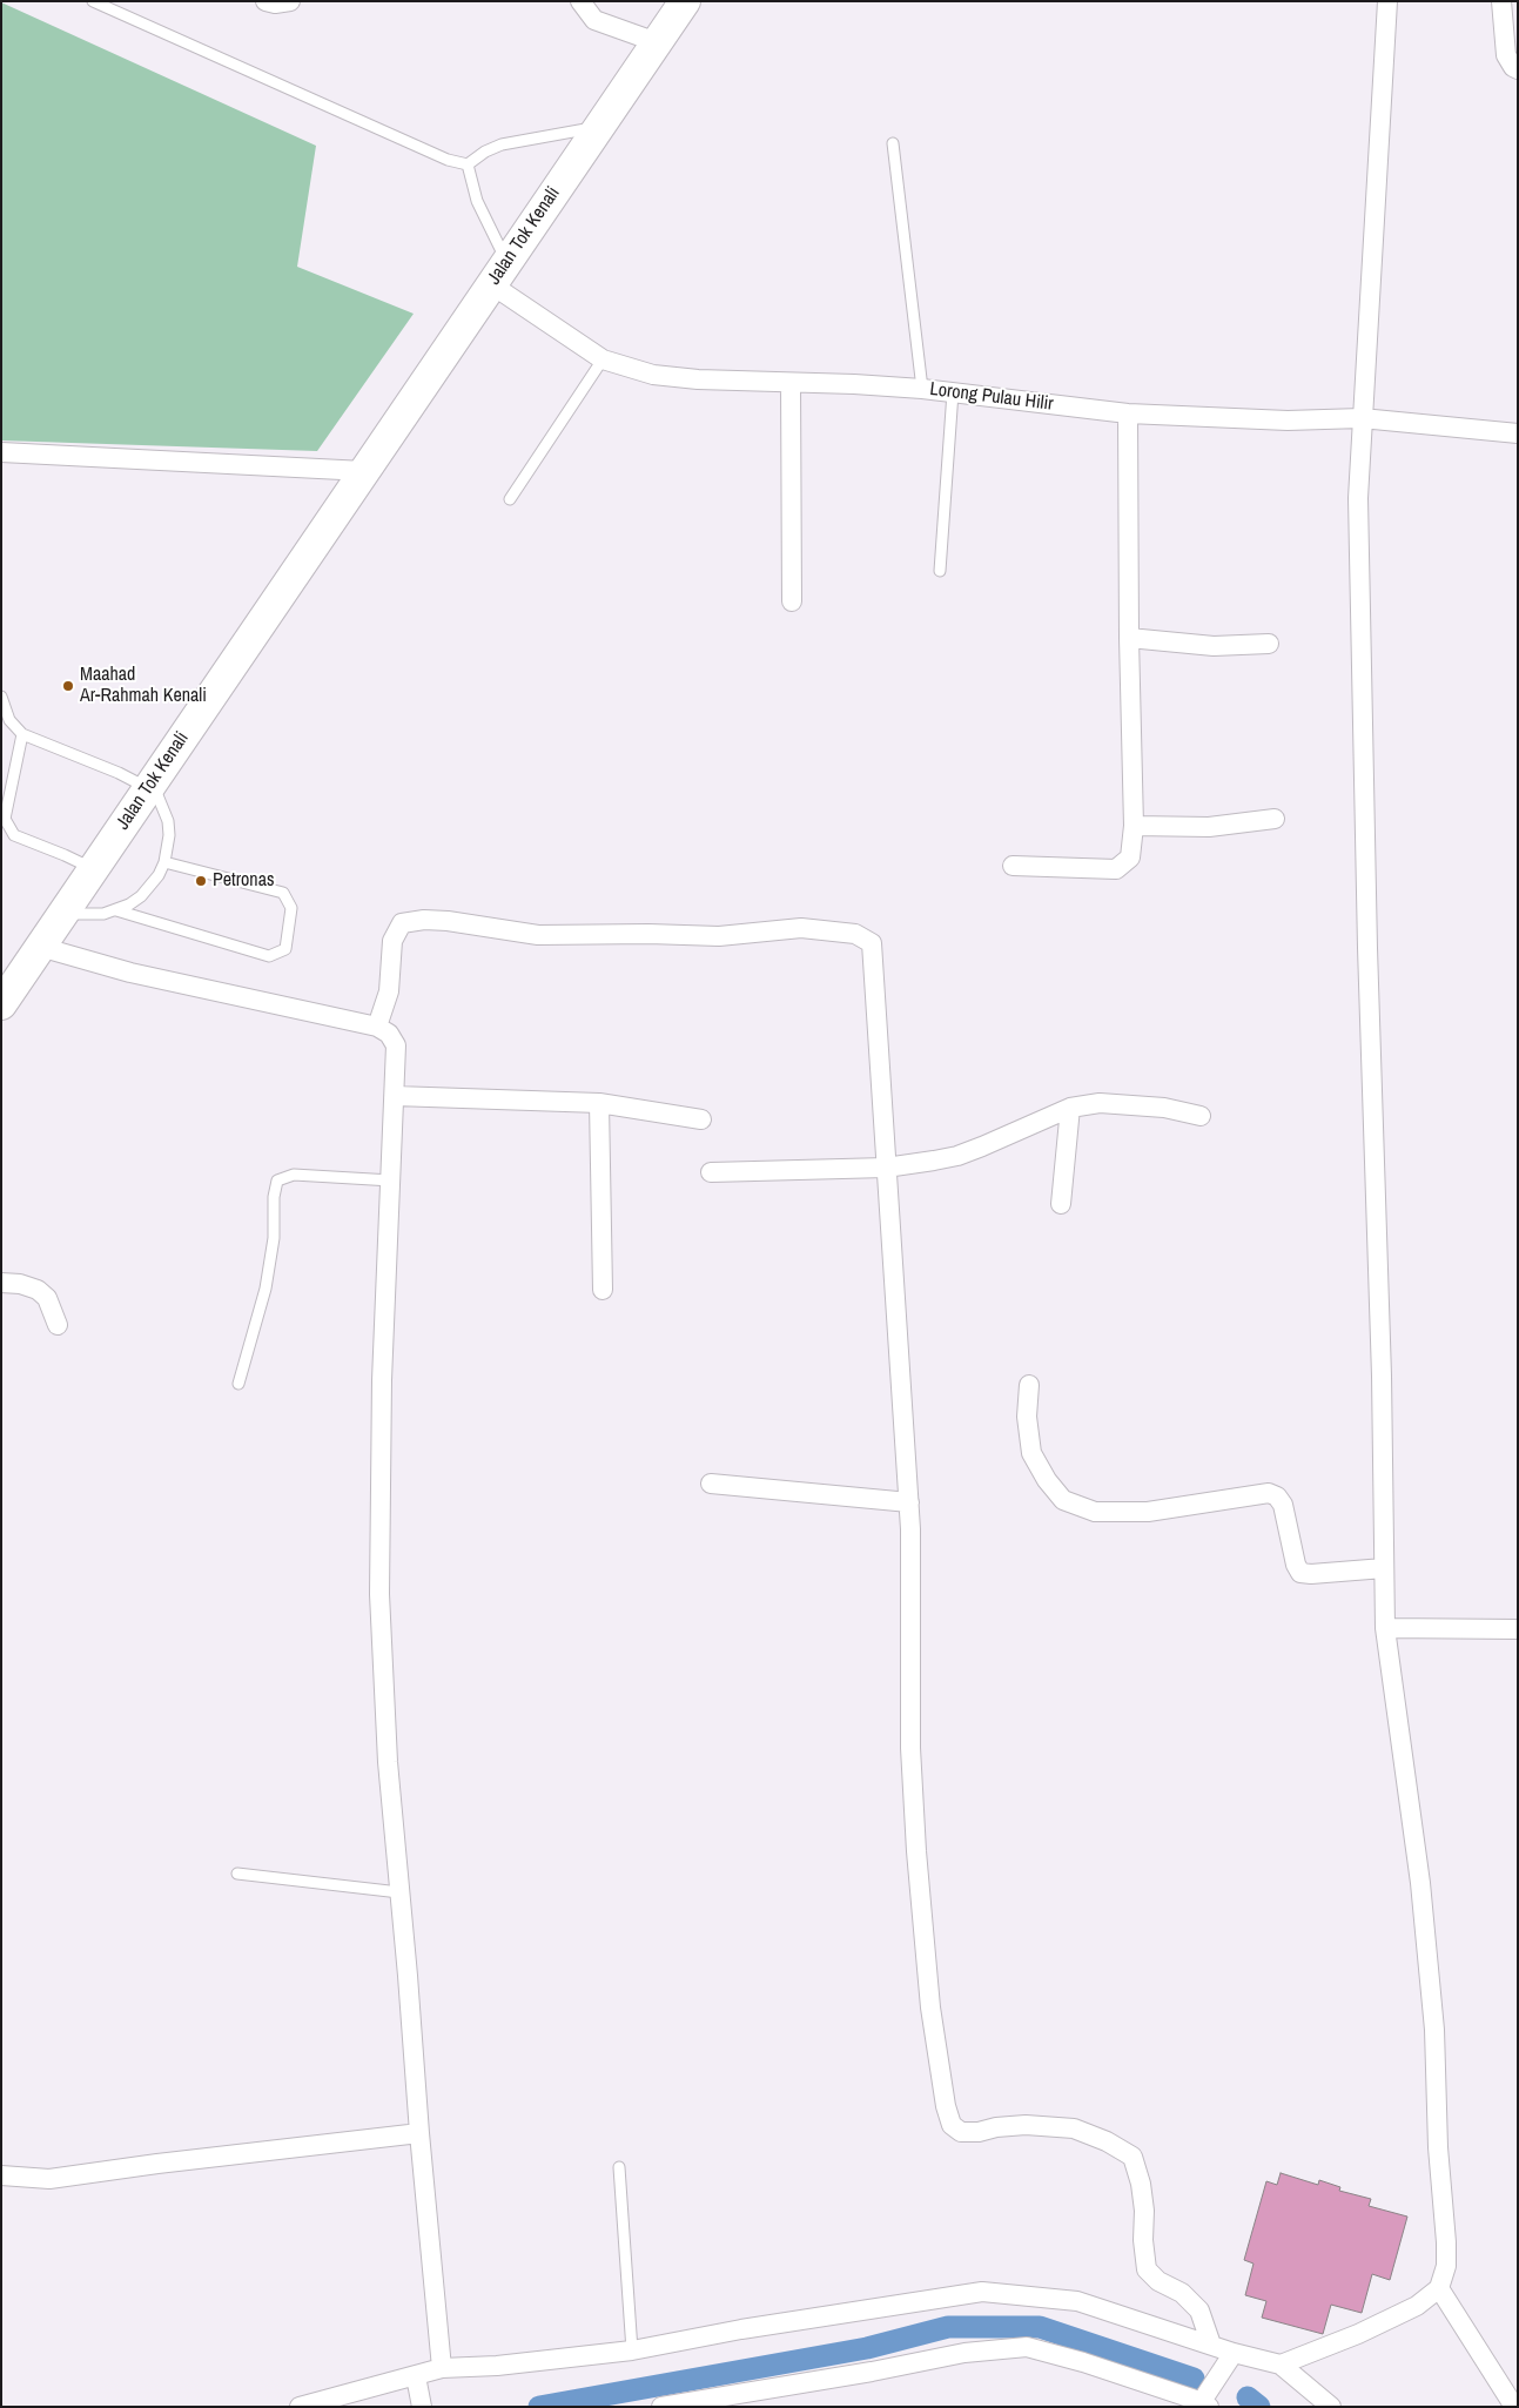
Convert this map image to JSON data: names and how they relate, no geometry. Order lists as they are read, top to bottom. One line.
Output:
{"streets":{"main road":["Jalan Tok Kenali"],"street":["Lorong Pulau Hilir"]},"crossings":[["Jalan Tok Kenali","Lorong Pulau Hilir"]],"places":["Maahad Ar-Rahmah Kenali","Petronas"]}
